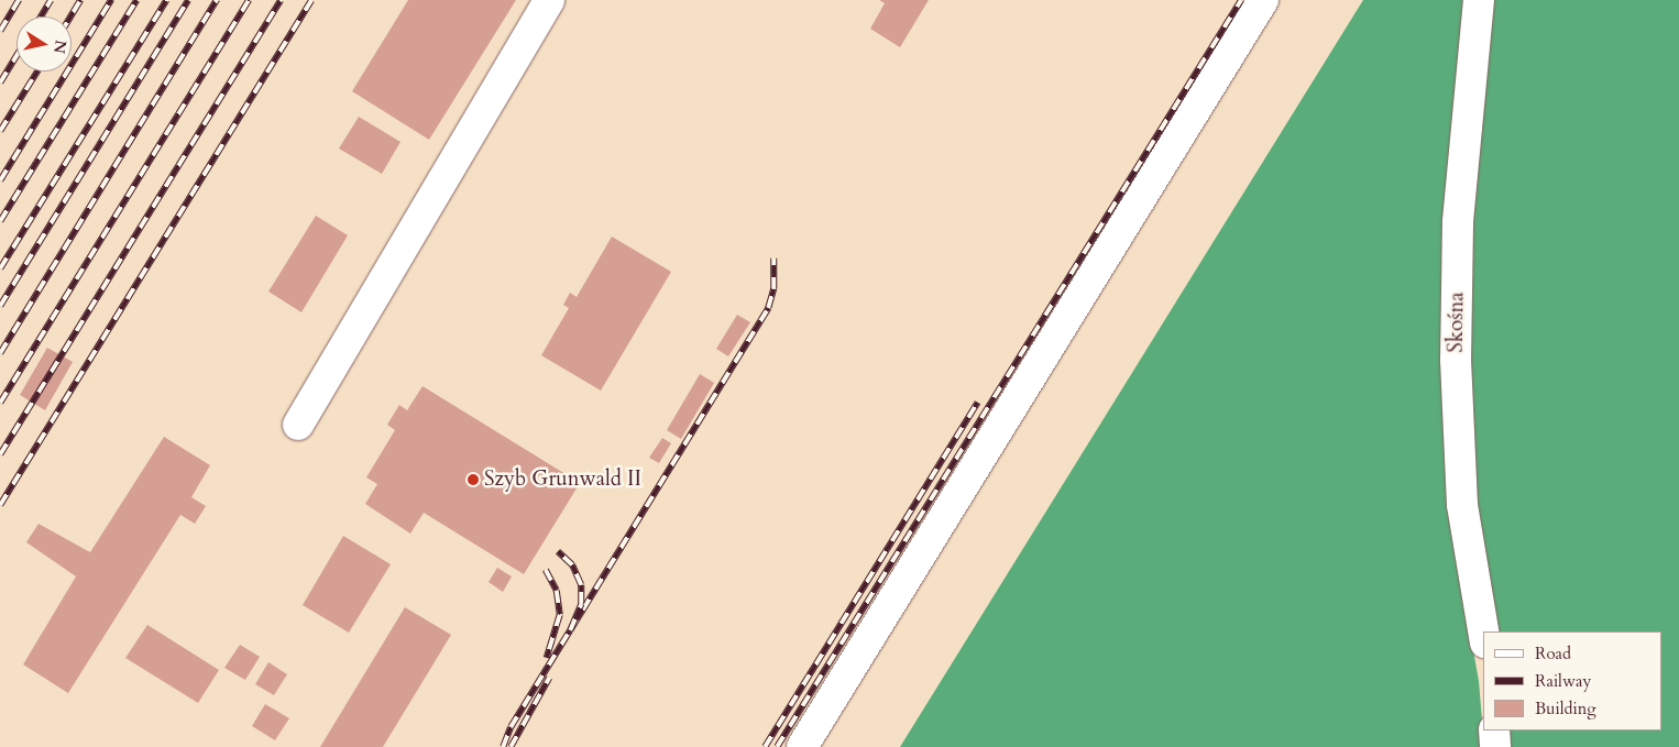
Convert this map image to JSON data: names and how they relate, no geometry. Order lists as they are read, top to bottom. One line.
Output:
{"streets":{"street":["Skośna"]},"places":["Szyb Grunwald II"],"legend":["Road","Railway","Building"],"north":"right"}
